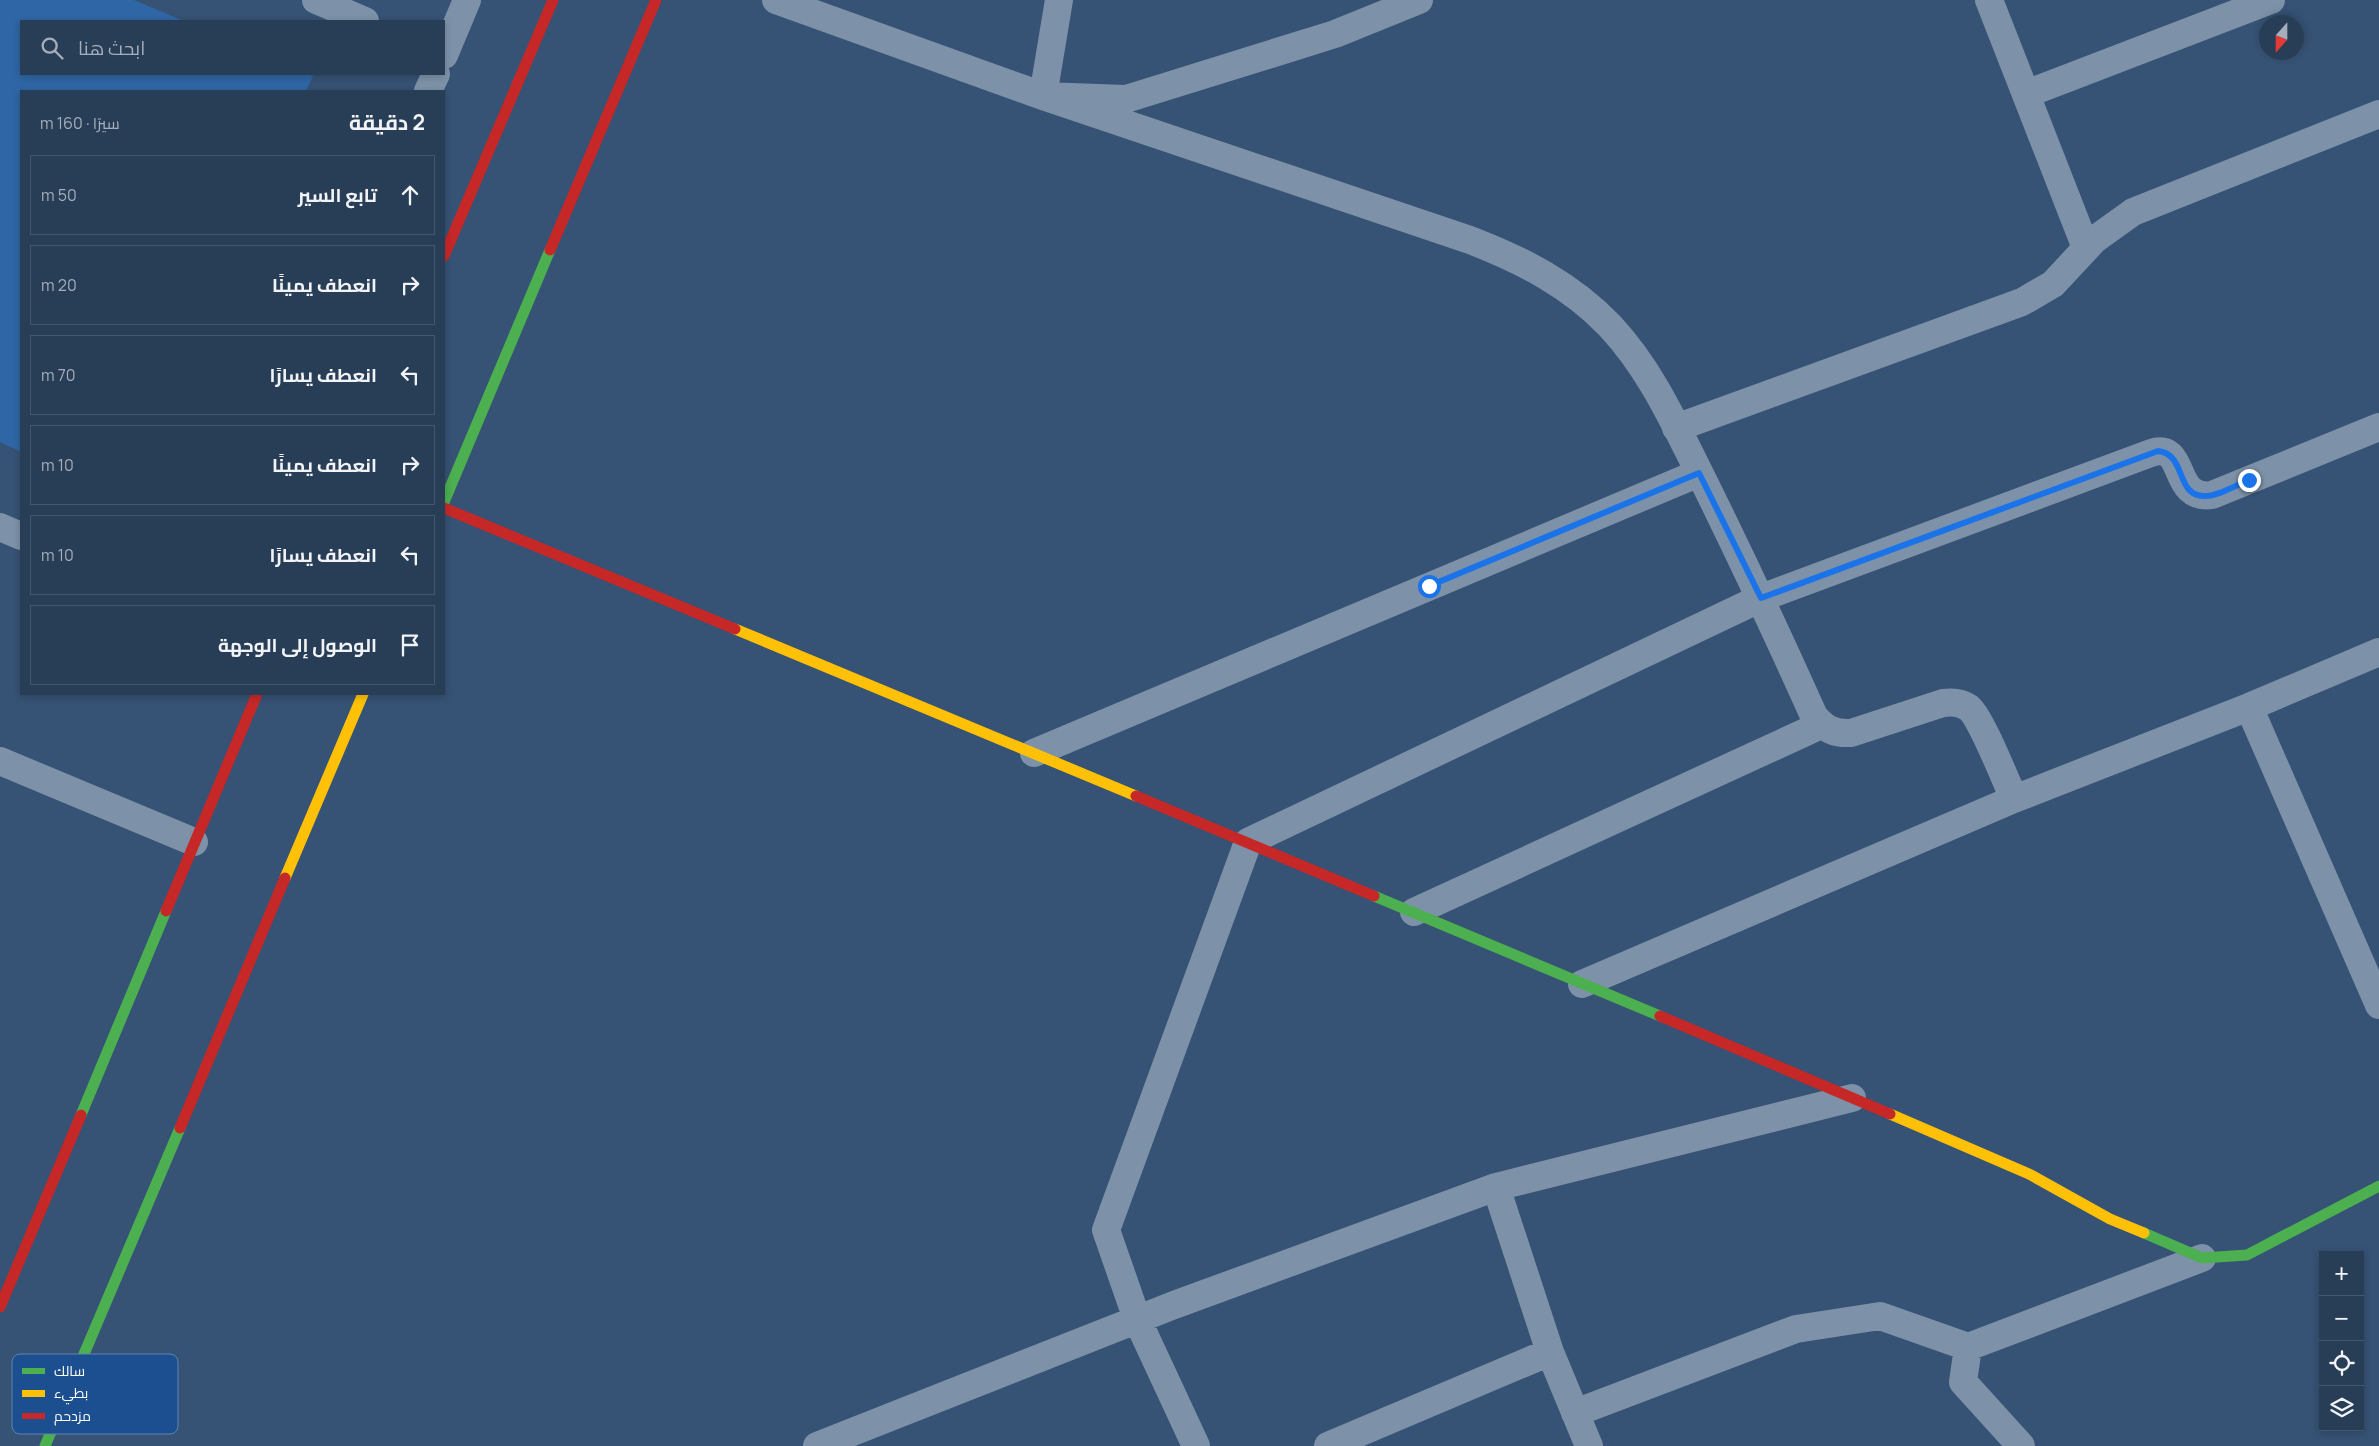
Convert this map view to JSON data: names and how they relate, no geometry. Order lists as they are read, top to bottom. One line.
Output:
{"legend":["سالك","بطيء","مزدحم"],"north":"bottom","page":{"search":"ابحث هنا","heading":["2 دقيقة","سيرًا · 160 m"],"list":[["تابع السير","50 m"],["انعطف يمينًا","20 m"],["انعطف يسارًا","70 m"],["انعطف يمينًا","10 m"],["انعطف يسارًا","10 m"],"الوصول إلى الوجهة"],"map_buttons":["+","−"]}}
